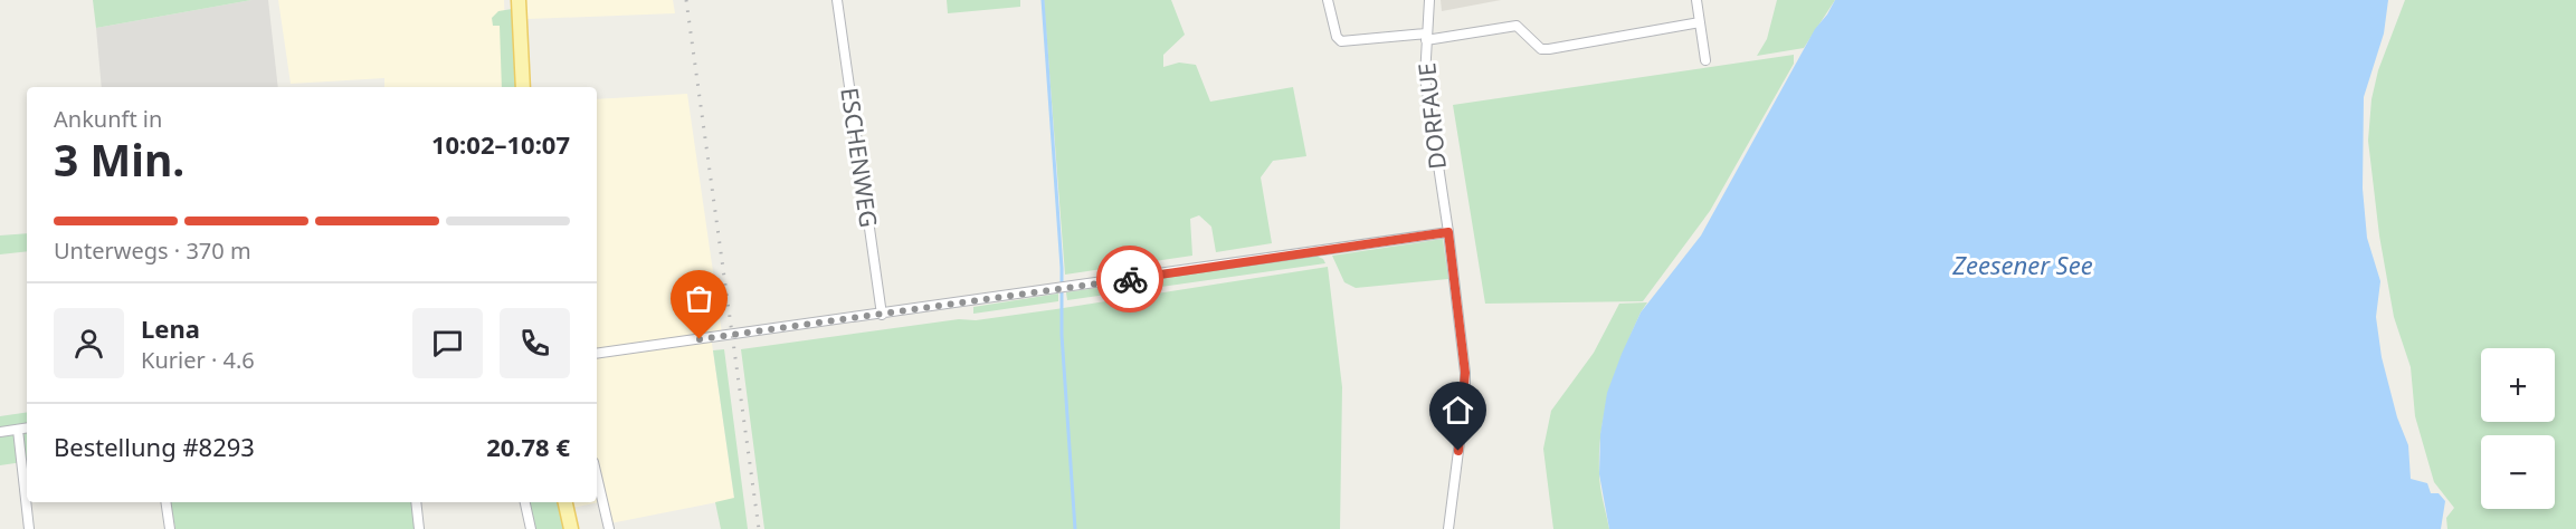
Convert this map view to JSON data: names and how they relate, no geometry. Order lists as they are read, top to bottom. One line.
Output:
{"streets":{"street":["DORFAUE","ESCHENWEG"]},"water":["Zeesener See"],"page":{"heading":["3 Min.","Ankunft in","10:02–10:07"],"panel":["Lena","Kurier · 4.6","Bestellung #8293","20.78 €"],"bar":"Unterwegs · 370 m","map_buttons":["+","−"]}}
